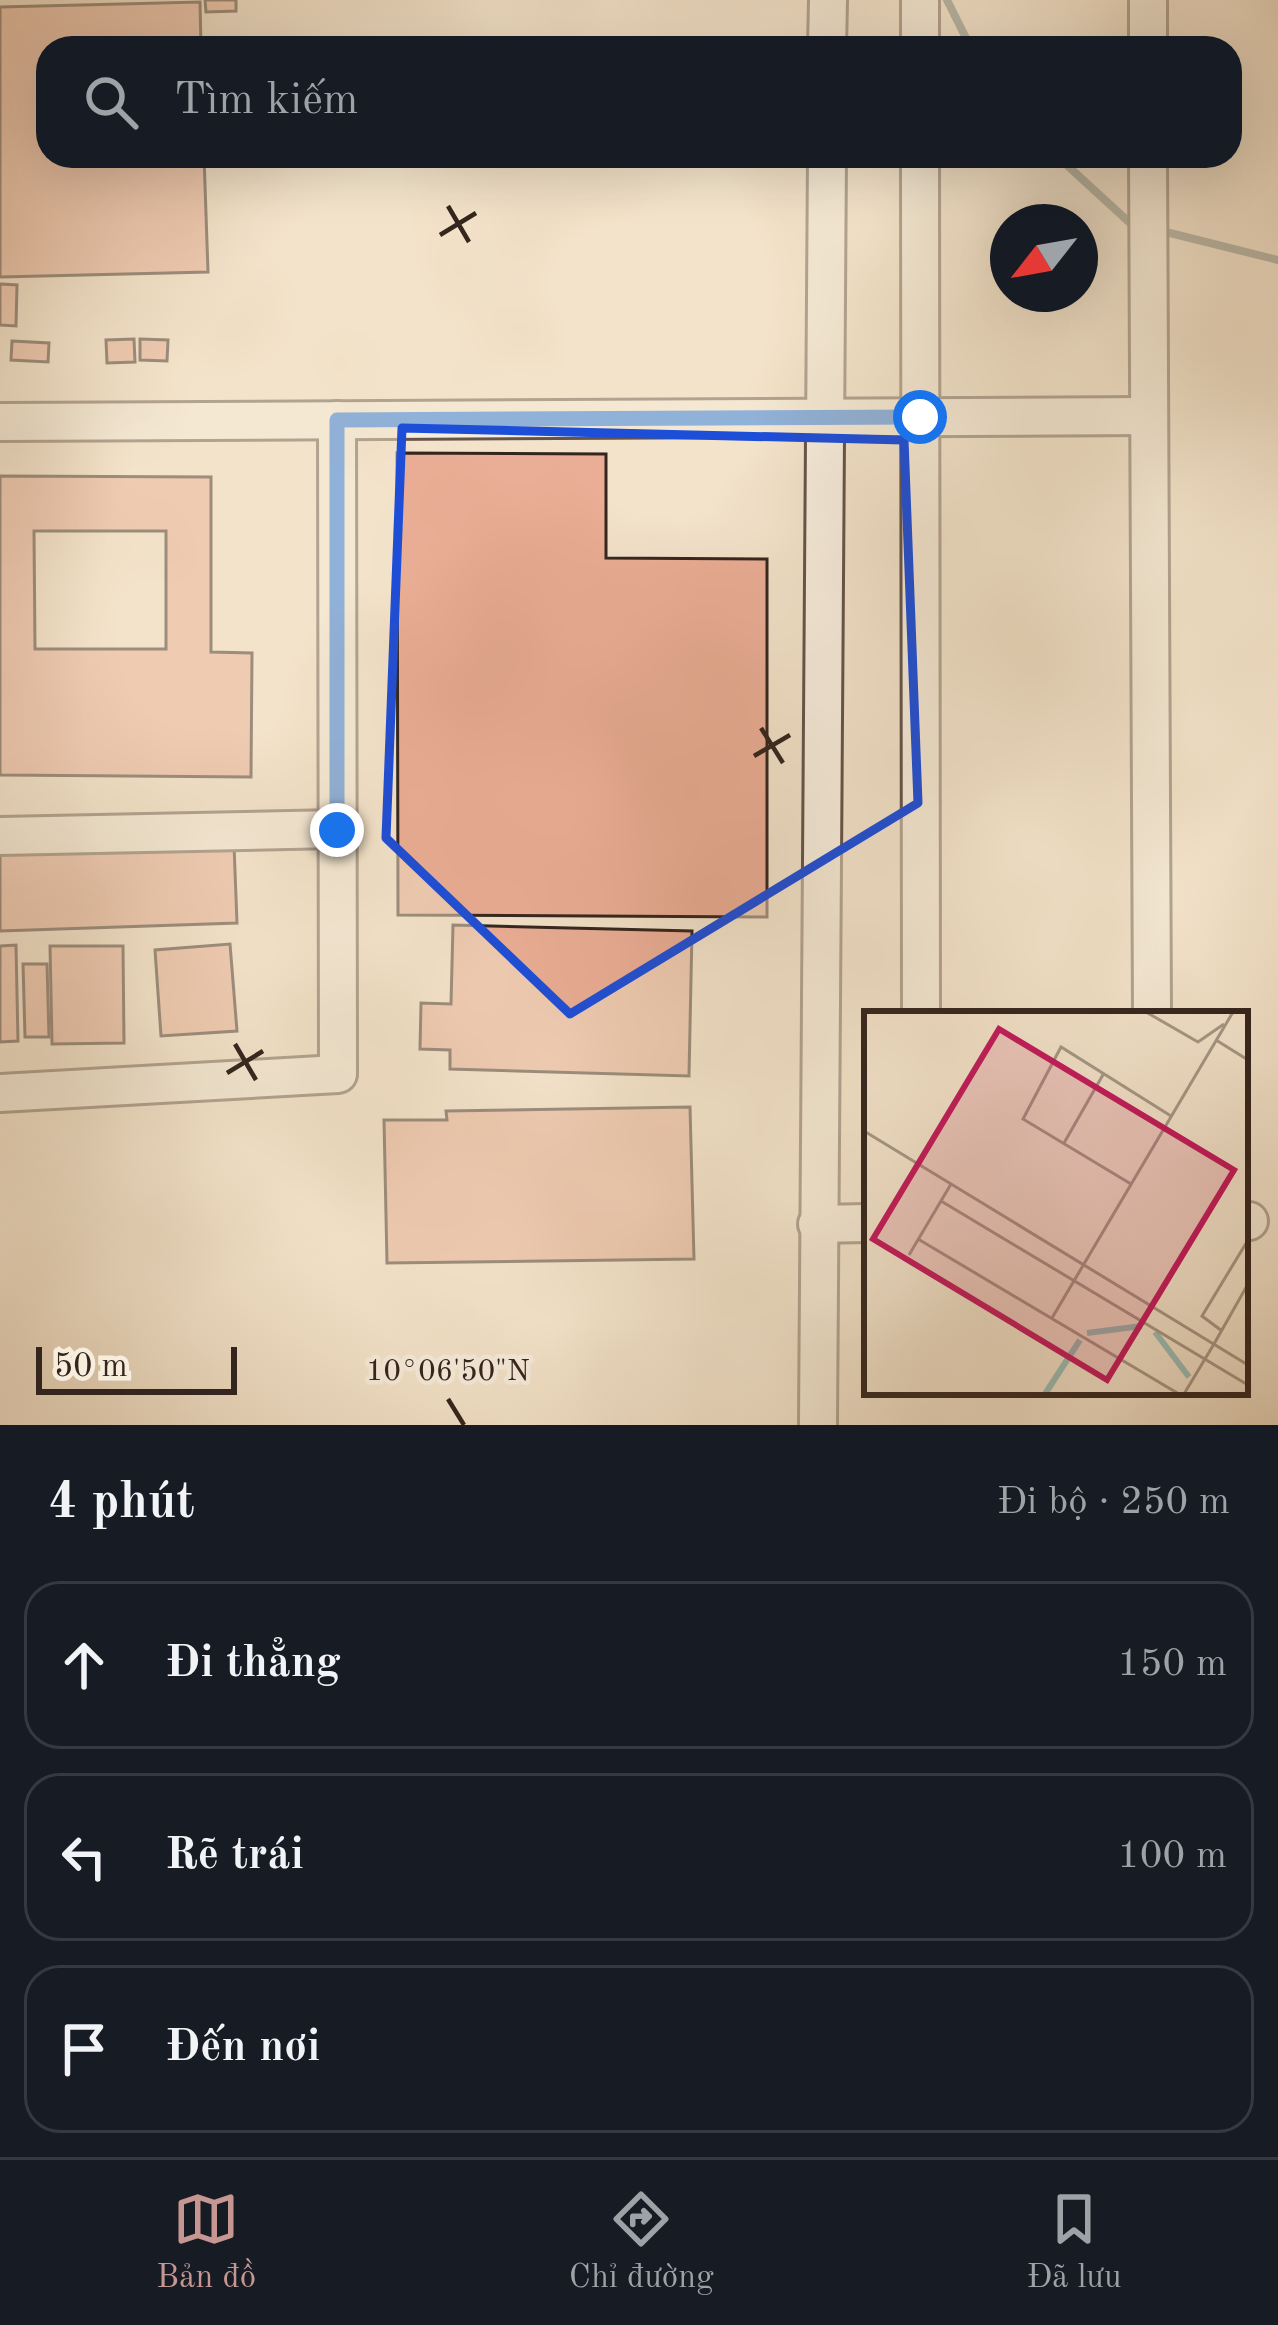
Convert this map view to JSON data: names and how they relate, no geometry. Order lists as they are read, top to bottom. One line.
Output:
{"scale_bar":"50 m","north":"bottom left","page":{"search":"Tìm kiếm","scale":"50 m","heading":["4 phút","Đi bộ · 250 m"],"list":[["Đi thẳng","150 m"],["Rẽ trái","100 m"],"Đến nơi"],"nav":["Bản đồ","Chỉ đường","Đã lưu"]},"coordinates":["10°06'50\"N"]}
